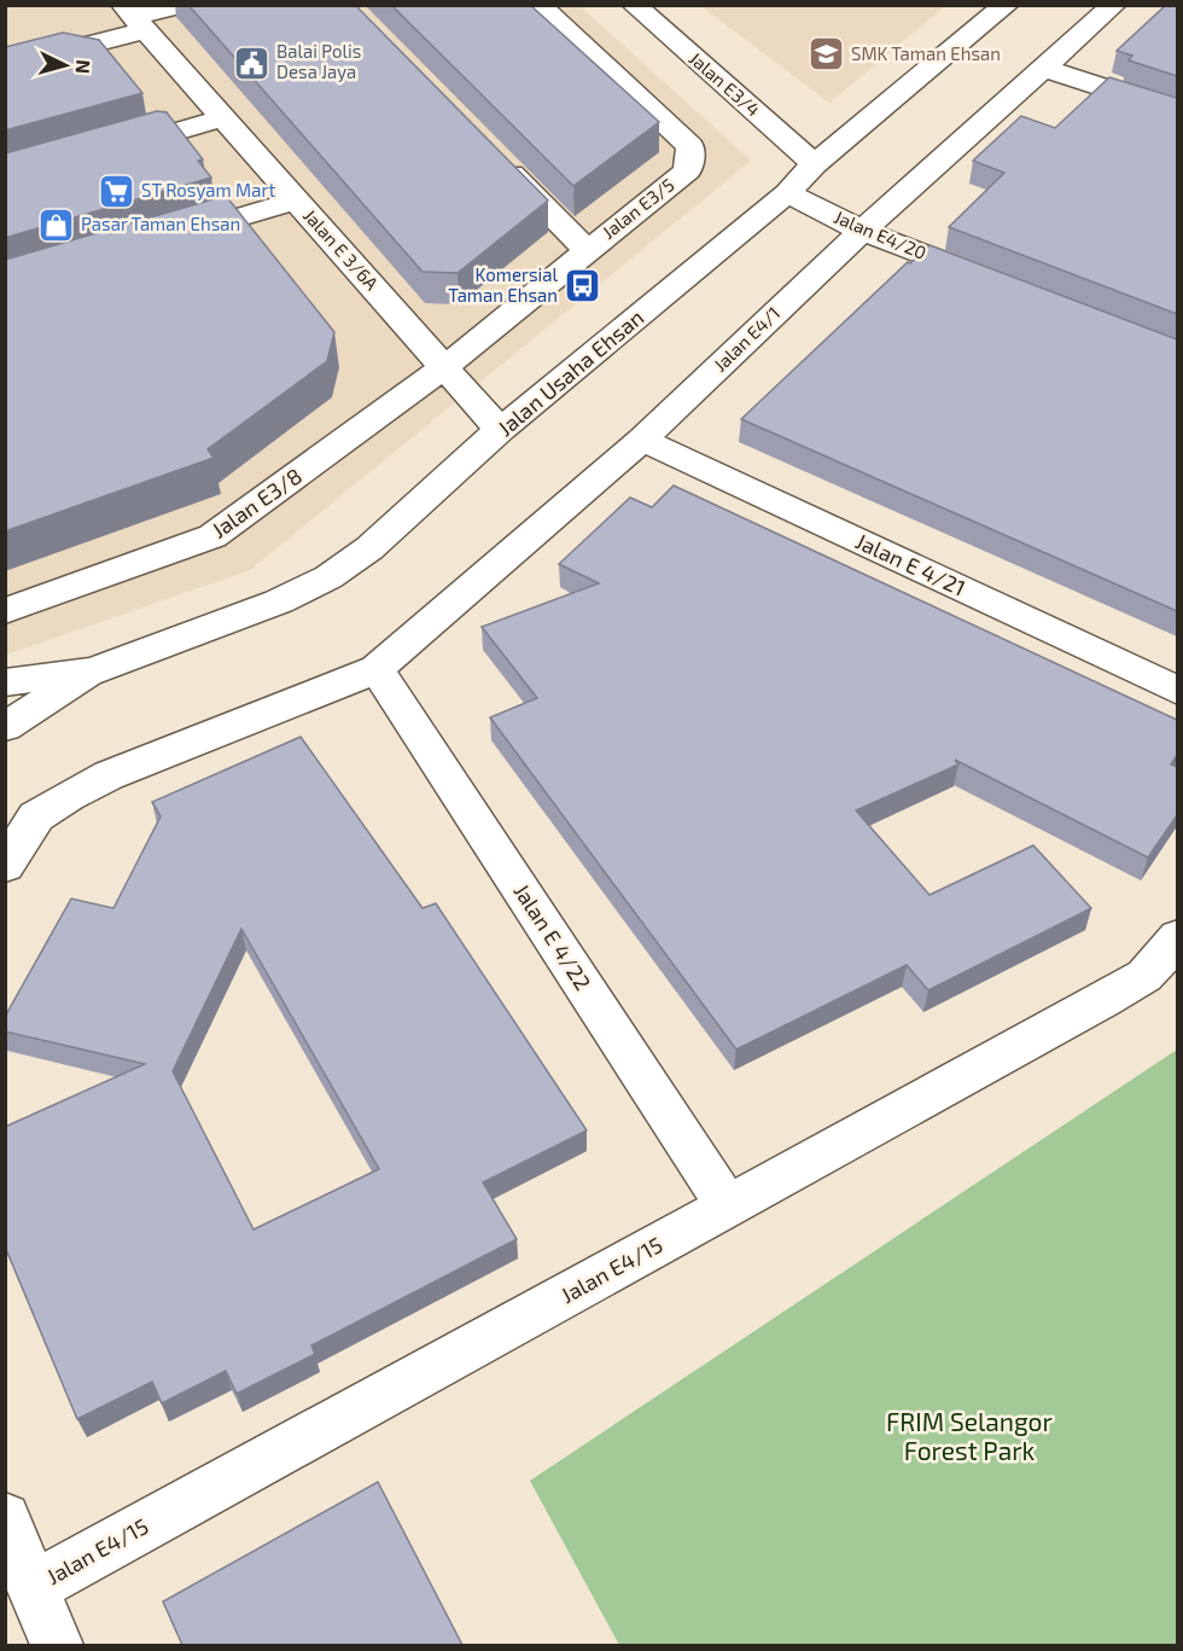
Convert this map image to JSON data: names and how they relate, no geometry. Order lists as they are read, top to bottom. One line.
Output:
{"streets":{"street":["Jalan E3/4","Jalan E3/5","Jalan E4/20","Jalan E 3/6A","Jalan E4/1","Jalan Usaha Ehsan","Jalan E3/8","Jalan E 4/21","Jalan E 4/22","Jalan E4/15"]},"crossings":[["Jalan E3/4","Jalan Usaha Ehsan"],["Jalan E3/5","Jalan E 3/6A"],["Jalan E3/5","Jalan E3/8"],["Jalan E4/20","Jalan E4/1"],["Jalan E4/20","Jalan Usaha Ehsan"],["Jalan E 3/6A","Jalan Usaha Ehsan"],["Jalan E 3/6A","Jalan E3/8"],["Jalan E4/1","Jalan E 4/21"],["Jalan E4/1","Jalan E 4/22"],["Jalan E 4/22","Jalan E4/15"]],"parks":["FRIM Selangor Forest Park"],"places":{"school or university":["SMK Taman Ehsan"],"public building":["Balai Polis Desa Jaya"],"supermarket":["ST Rosyam Mart"],"shop":["Pasar Taman Ehsan"],"bus stop":["Komersial Taman Ehsan"]},"north":"right"}
